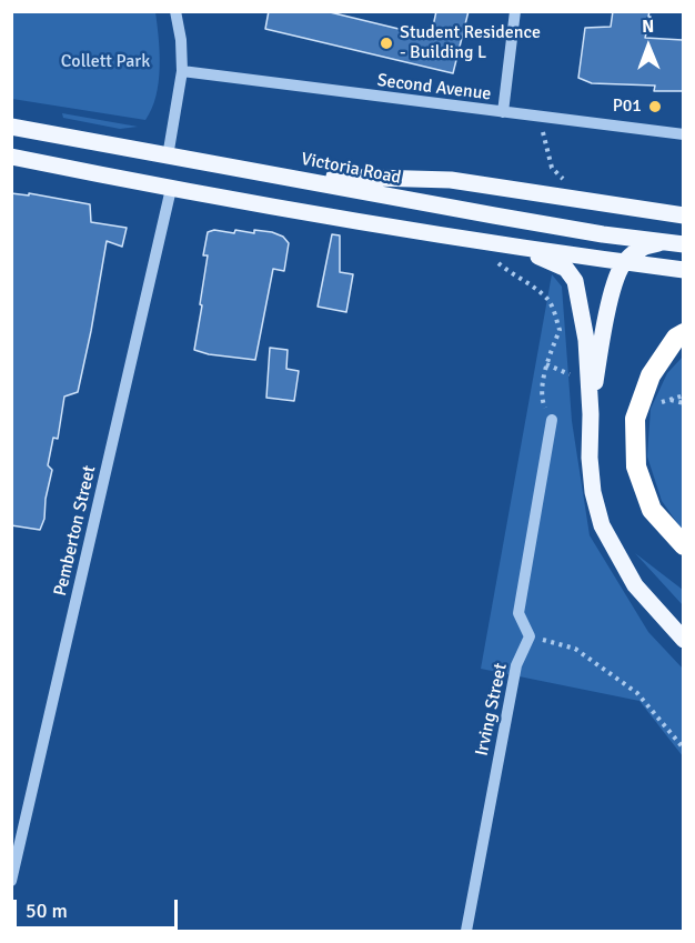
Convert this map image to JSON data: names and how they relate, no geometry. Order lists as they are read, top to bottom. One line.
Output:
{"streets":{"main road":["Victoria Road"],"street":["Second Avenue","Pemberton Street","Irving Street"]},"parks":["Collett Park"],"places":["Student Residence - Building L","P01"],"scale_bar":"50 m","north":"top"}
